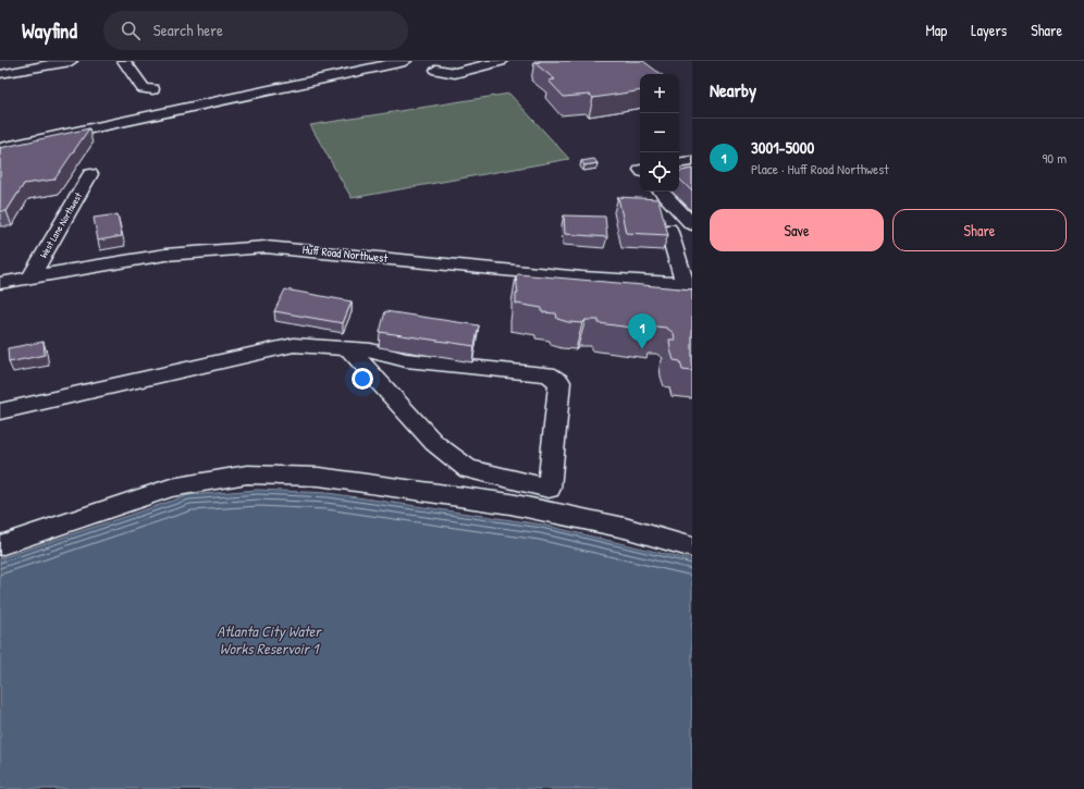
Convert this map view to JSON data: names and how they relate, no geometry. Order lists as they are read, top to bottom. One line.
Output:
{"streets":{"street":["West Lane Northwest","Huff Road Northwest"]},"crossings":[["West Lane Northwest","Huff Road Northwest"]],"water":["Atlanta City Water Works Reservoir 1"],"page":{"header":"Wayfind","search":"Search here","nav":["Map","Layers","Share"],"heading":"Nearby","map_buttons":["+","−"],"list":[{"mark":"1","name":"3001-5000","note":"Place · Huff Road Northwest","value":"90 m"}],"buttons":["Save","Share"],"pins":"1"}}
